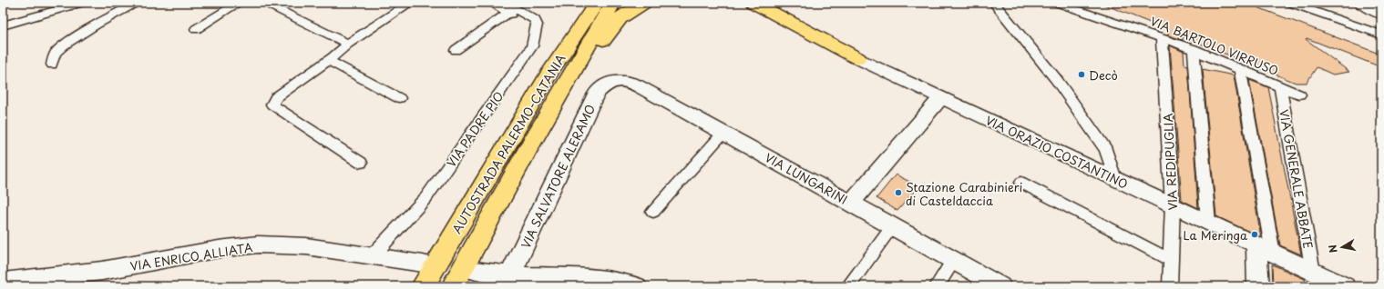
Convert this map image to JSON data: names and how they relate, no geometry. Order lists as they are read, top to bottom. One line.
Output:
{"streets":{"highway":["AUTOSTRADA PALERMO-CATANIA"],"street":["VIA BARTOLO VIRRUSO","VIA PADRE PIO","VIA ORAZIO COSTANTINO","VIA REDIPUGLIA","VIA SALVATORE ALERAMO","VIA LUNGARINI","VIA GENERALE ABBATE","VIA ENRICO ALLIATA"]},"crossings":[["VIA BARTOLO VIRRUSO","VIA REDIPUGLIA"],["VIA BARTOLO VIRRUSO","VIA GENERALE ABBATE"],["VIA PADRE PIO","VIA ENRICO ALLIATA"],["VIA ORAZIO COSTANTINO","VIA REDIPUGLIA"],["VIA ORAZIO COSTANTINO","VIA GENERALE ABBATE"],["VIA SALVATORE ALERAMO","VIA LUNGARINI"]],"places":["Decò","Stazione Carabinieri di Casteldaccia","La Meringa"],"north":"left"}
